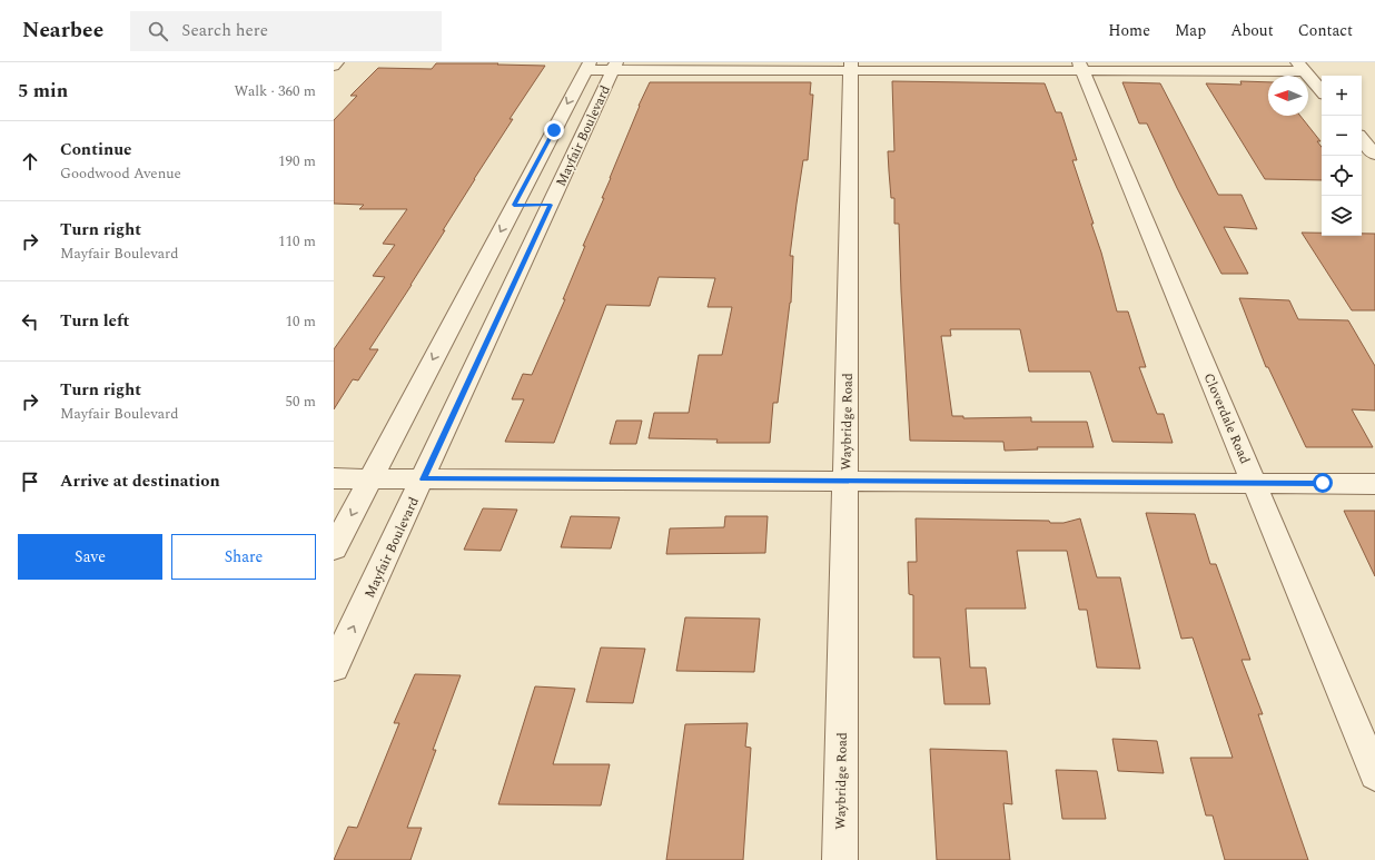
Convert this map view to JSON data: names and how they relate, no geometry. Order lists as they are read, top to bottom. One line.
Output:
{"streets":{"street":["Mayfair Boulevard","Cloverdale Road","Waybridge Road"]},"north":"left","page":{"header":"Nearbee","search":"Search here","nav":["Home","Map","About","Contact"],"heading":["5 min","Walk · 360 m"],"map_buttons":["+","−"],"list":[["Continue","Goodwood Avenue","190 m"],["Turn right","Mayfair Boulevard","110 m"],["Turn left","10 m"],["Turn right","Mayfair Boulevard","50 m"],"Arrive at destination"],"buttons":["Save","Share"]}}
